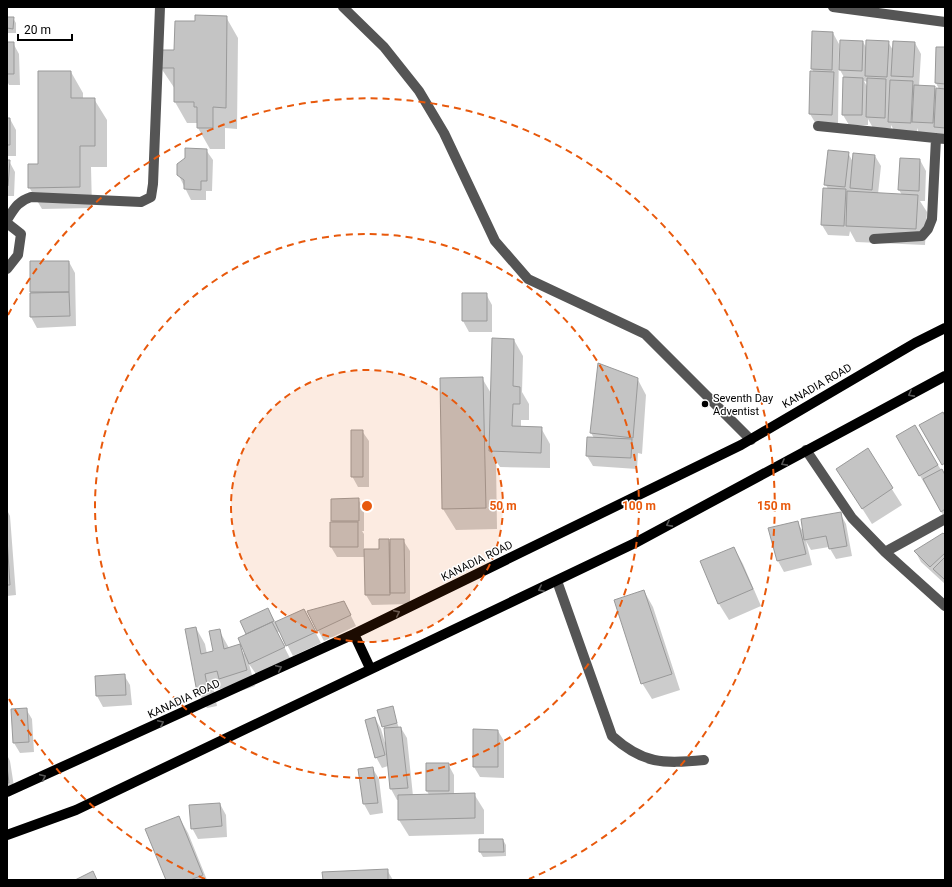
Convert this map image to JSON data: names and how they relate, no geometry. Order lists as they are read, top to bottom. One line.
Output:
{"streets":{"main road":["KANADIA ROAD"]},"places":["Seventh Day Adventist"],"scale_bar":"20 m","rings":["50 m","100 m","150 m"]}
